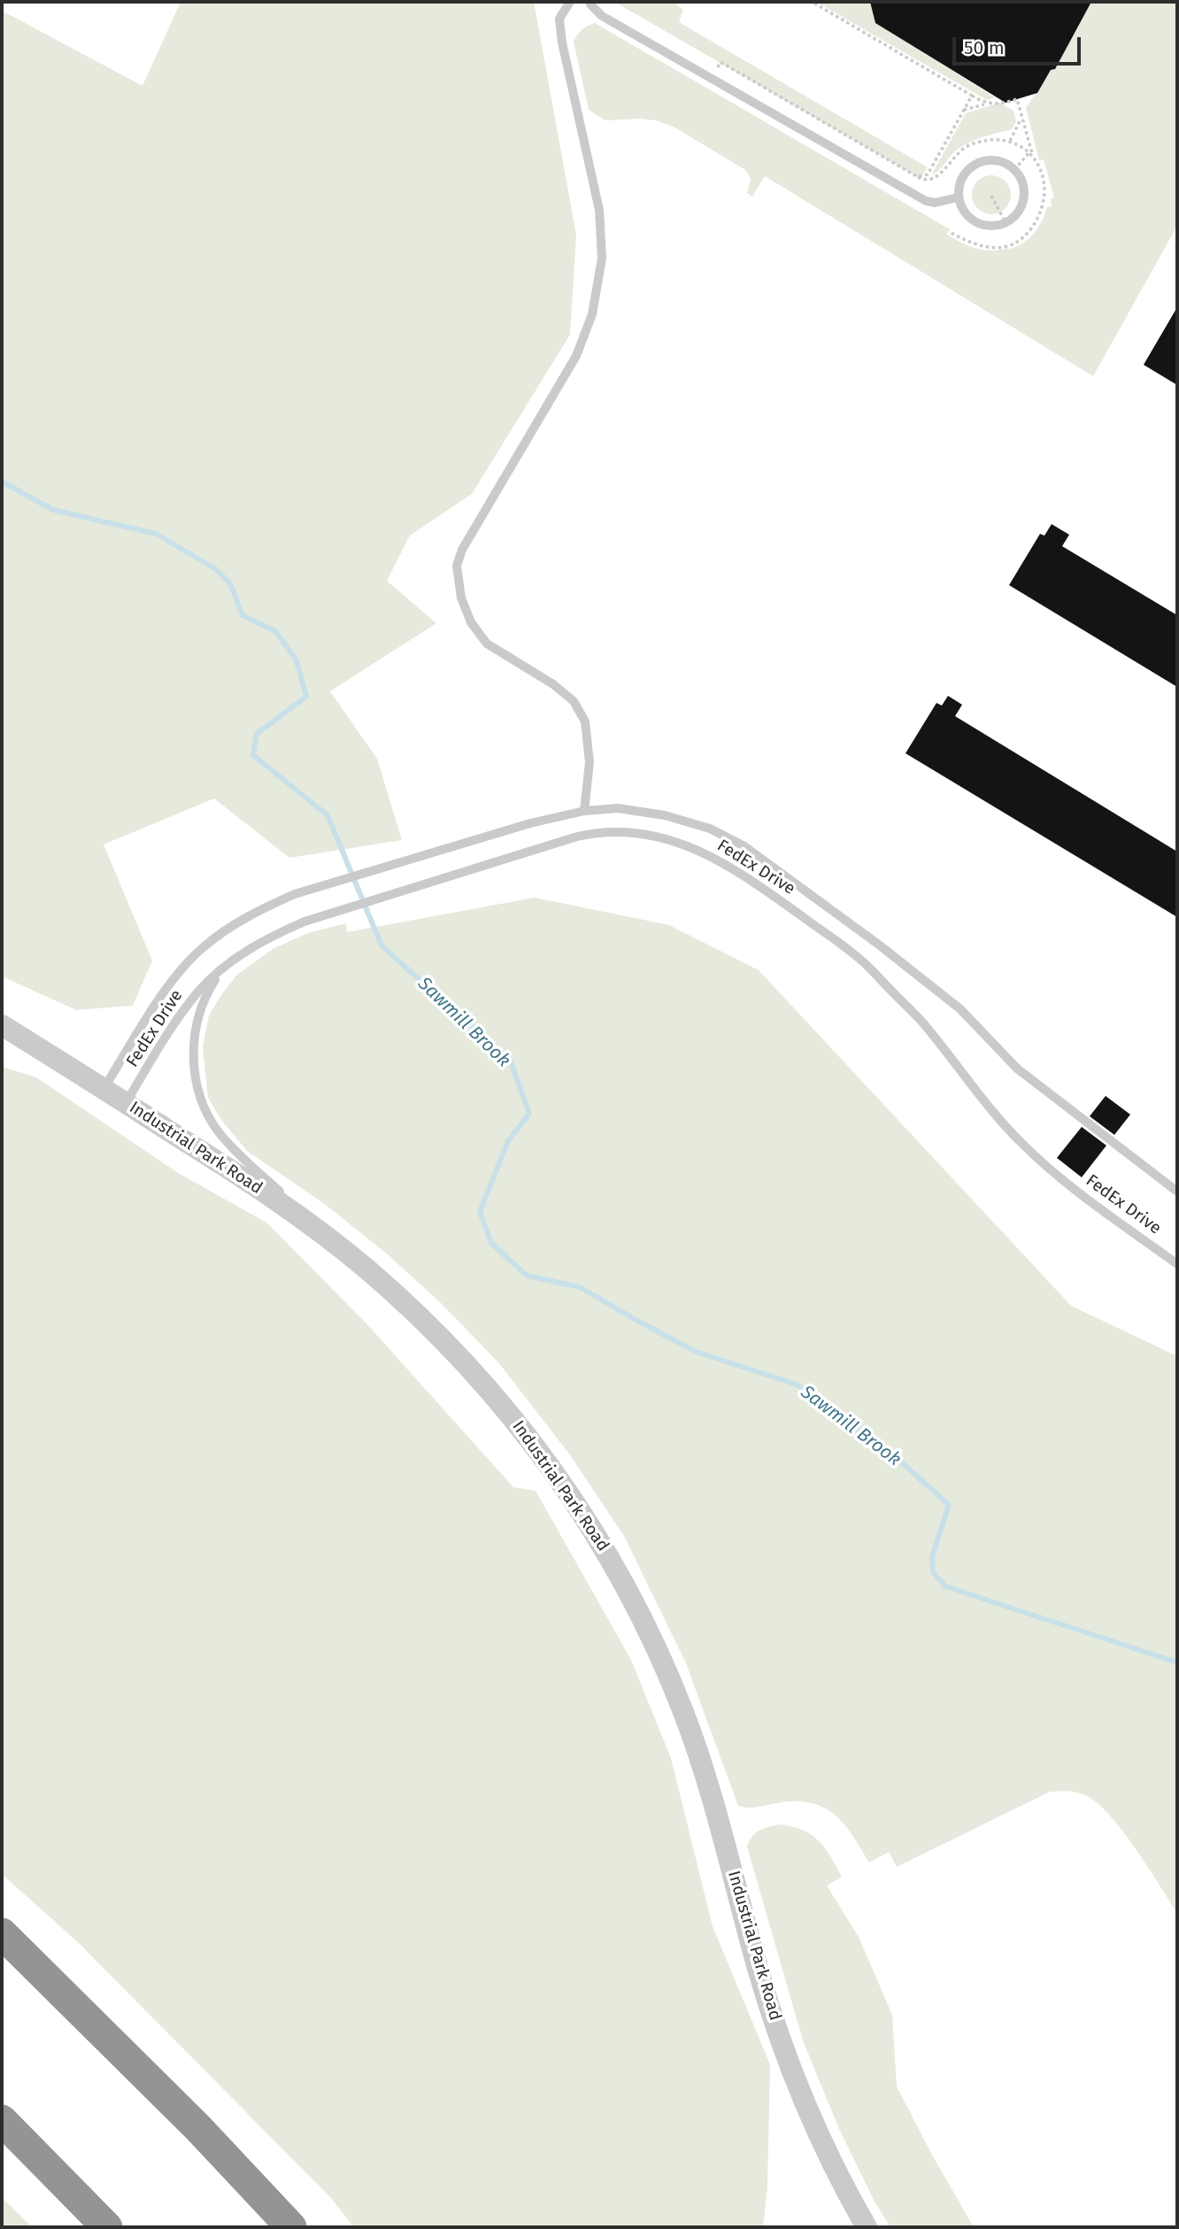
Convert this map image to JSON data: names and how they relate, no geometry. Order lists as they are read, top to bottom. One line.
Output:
{"streets":{"street":["Industrial Park Road"],"lane":["FedEx Drive"]},"crossings":[["FedEx Drive","Industrial Park Road"]],"water":["Sawmill Brook"],"scale_bar":"50 m"}
